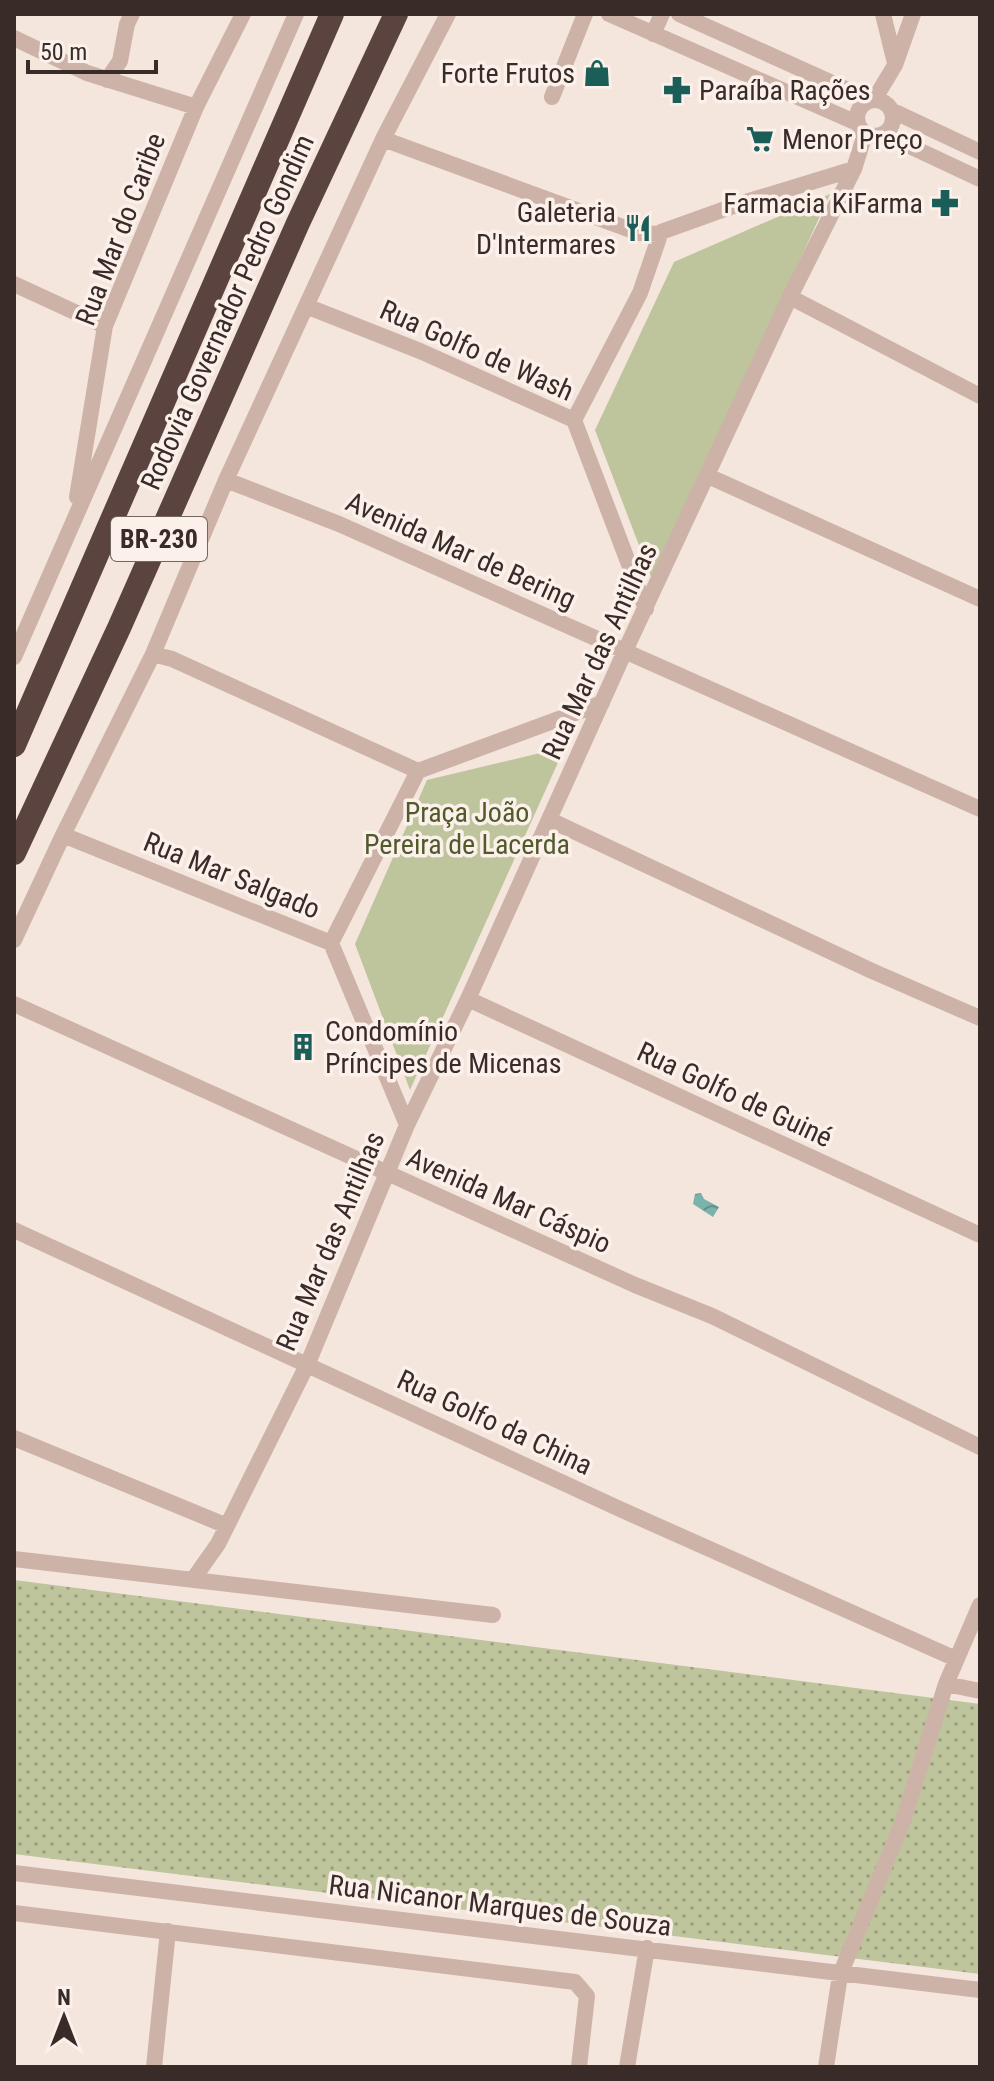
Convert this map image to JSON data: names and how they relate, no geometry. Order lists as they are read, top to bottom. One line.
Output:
{"streets":{"highway":["Rodovia Governador Pedro Gondim","BR-230"],"street":["Rua Mar do Caribe","Rua Golfo de Wash","Avenida Mar de Bering","Rua Mar das Antilhas","Rua Mar Salgado","Rua Golfo de Guiné","Avenida Mar Cáspio","Rua Golfo da China","Rua Nicanor Marques de Souza"]},"crossings":[["Rua Golfo de Wash","Rua Mar das Antilhas"],["Avenida Mar de Bering","Rua Mar das Antilhas"],["Rua Mar das Antilhas","Rua Mar Salgado"],["Rua Mar das Antilhas","Rua Golfo de Guiné"],["Rua Mar das Antilhas","Avenida Mar Cáspio"],["Rua Mar das Antilhas","Rua Golfo da China"]],"parks":["Praça João Pereira de Lacerda"],"places":{"shop":["Forte Frutos"],"pharmacy":["Paraíba Rações","Farmacia KiFarma"],"supermarket":["Menor Preço"],"restaurant":["Galeteria D'Intermares"],"building":["Condomínio Príncipes de Micenas"]},"scale_bar":"50 m","north":"top"}
